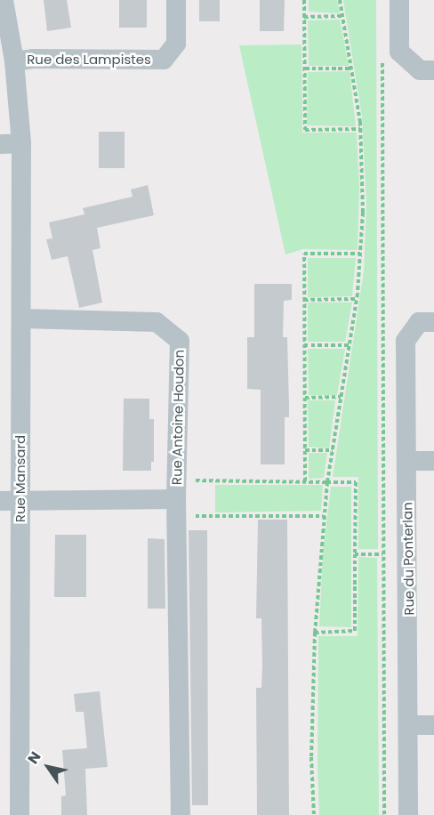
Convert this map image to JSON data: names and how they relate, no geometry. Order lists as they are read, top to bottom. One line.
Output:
{"streets":{"street":["Rue des Lampistes","Rue Antoine Houdon","Rue Mansard","Rue du Ponterlan"]},"crossings":[["Rue des Lampistes","Rue Mansard"],["Rue Antoine Houdon","Rue Mansard"]],"north":"top left"}
